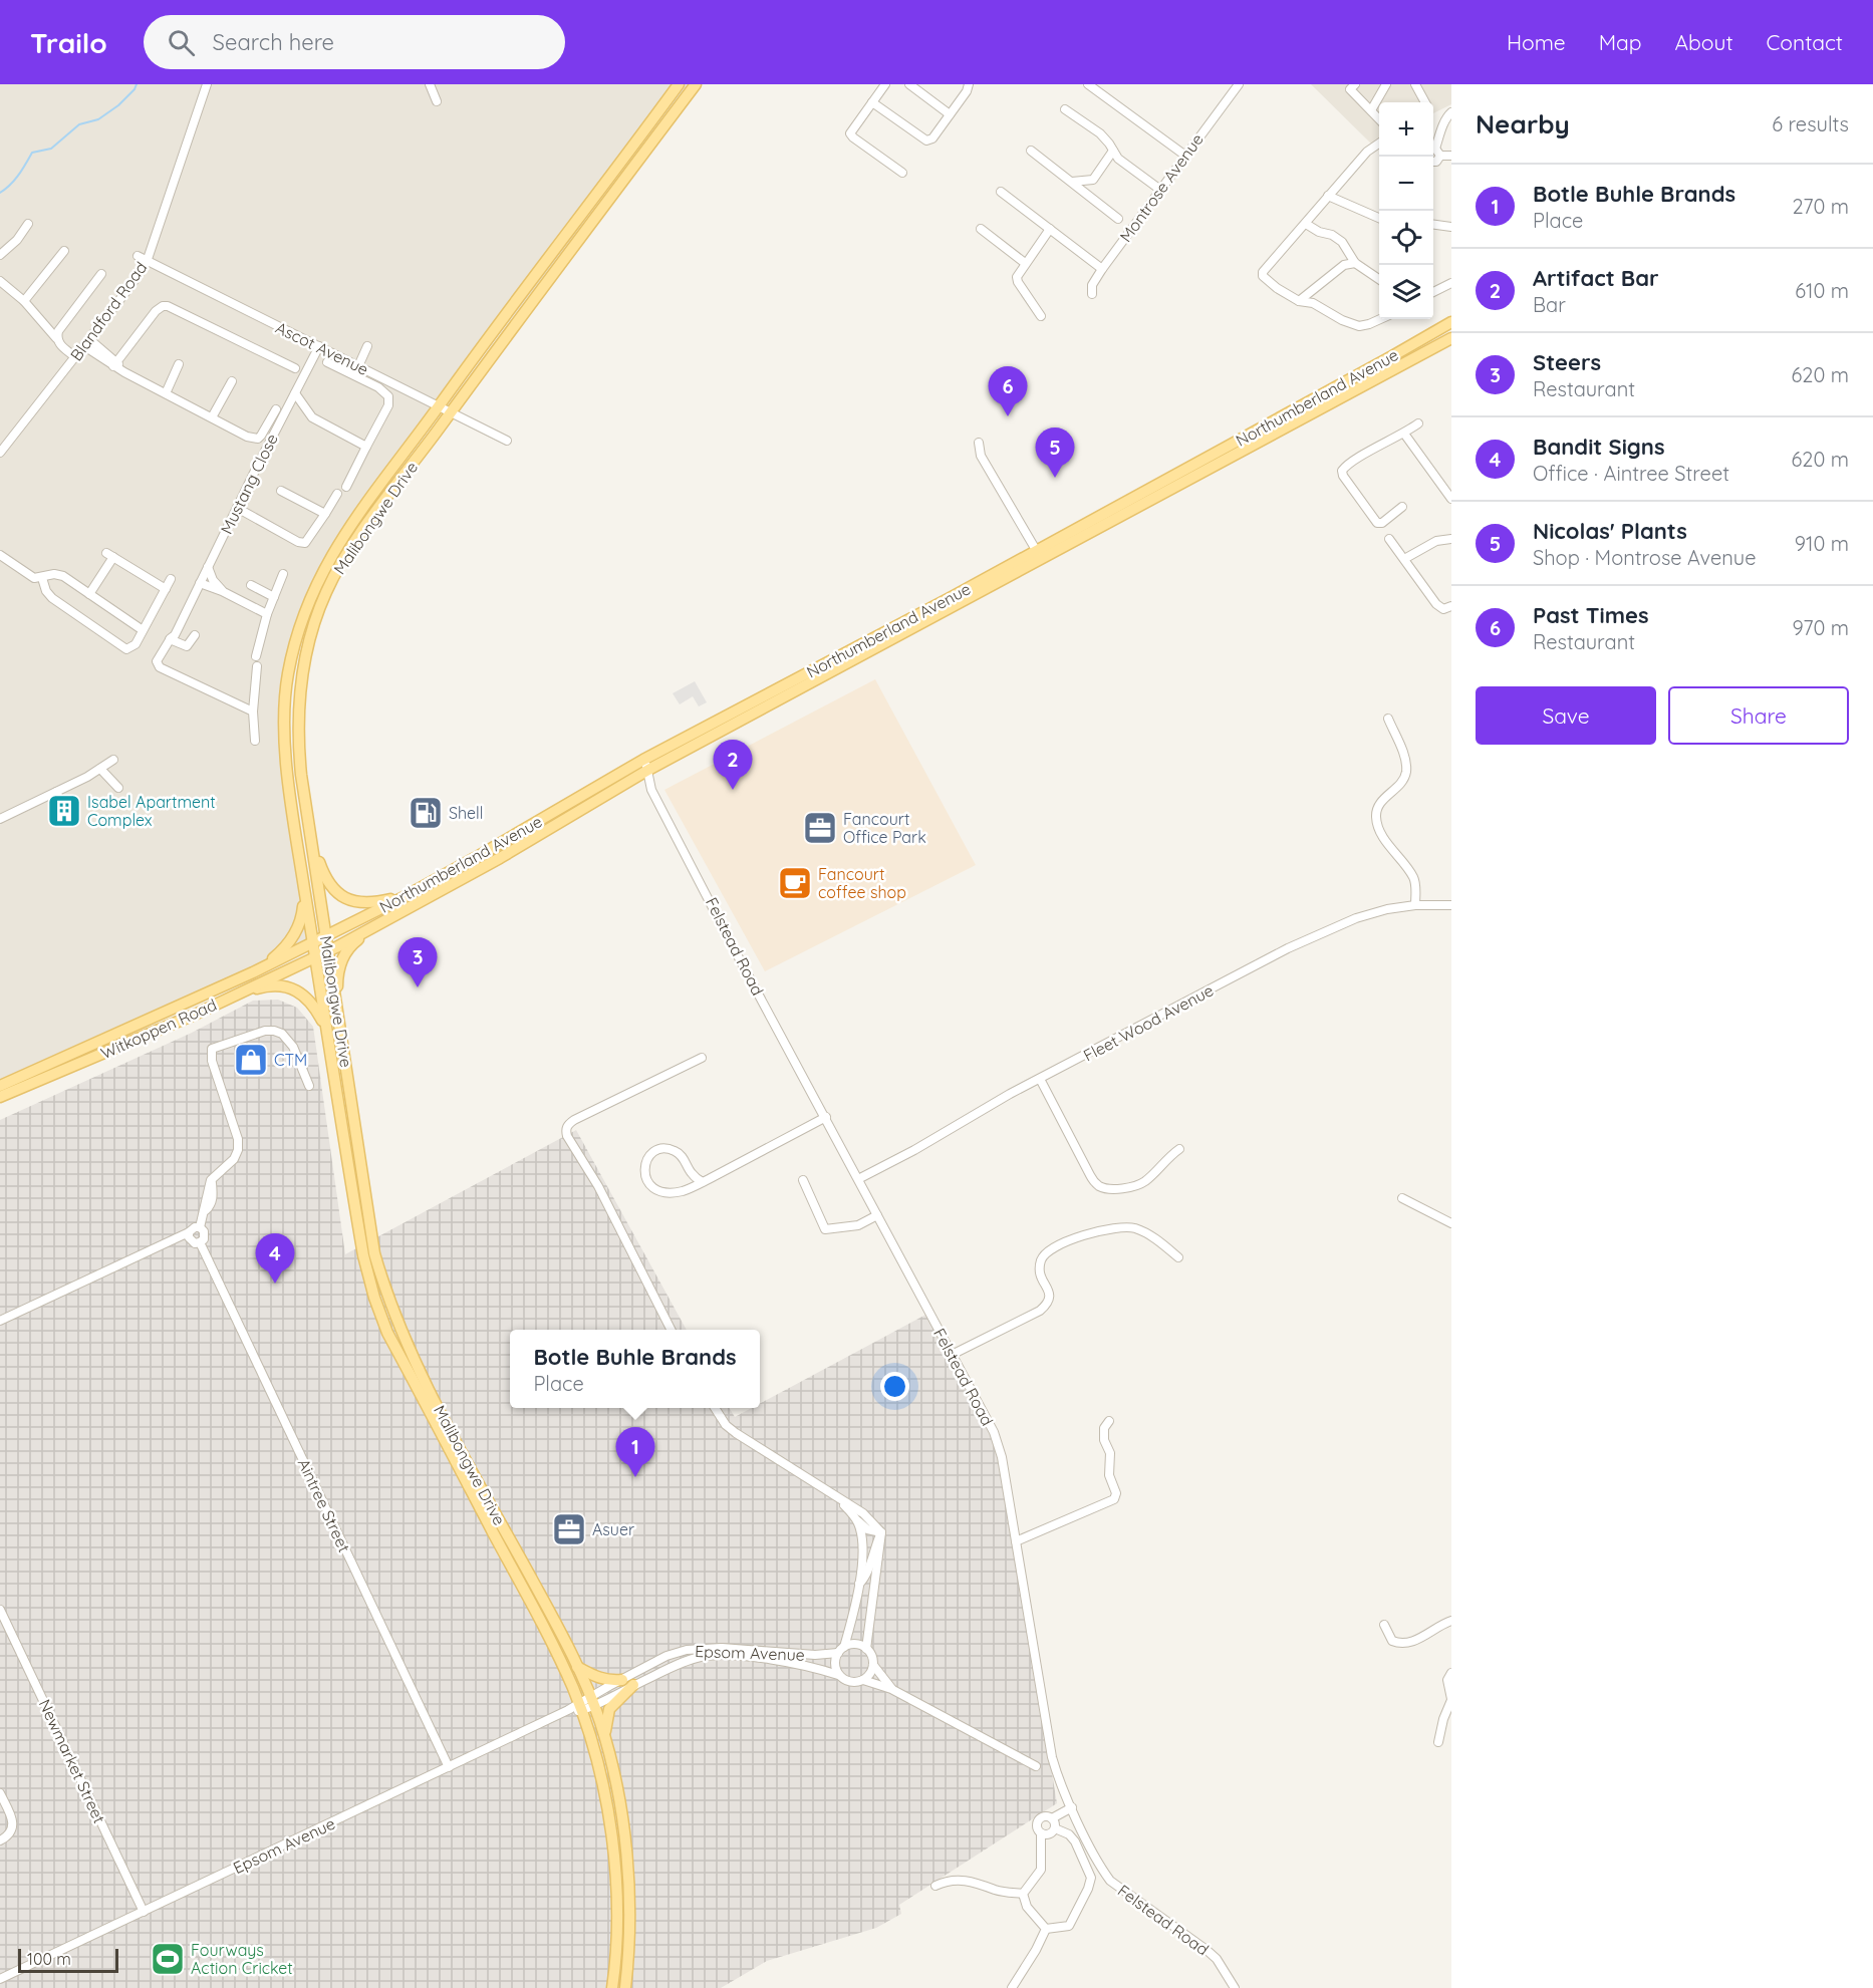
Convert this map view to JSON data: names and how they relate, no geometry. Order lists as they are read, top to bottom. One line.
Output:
{"streets":{"main road":["Northumberland Avenue","Malibongwe Drive","Witkoppen Road"],"street":["Montrose Avenue","Blandford Road","Ascot Avenue","Mustang Close","Felstead Road","Fleet Wood Avenue","Aintree Street","Epsom Avenue","Newmarket Street"]},"crossings":[["Blandford Road","Ascot Avenue"],["Ascot Avenue","Mustang Close"],["Ascot Avenue","Malibongwe Drive"],["Northumberland Avenue","Malibongwe Drive"],["Northumberland Avenue","Felstead Road"],["Northumberland Avenue","Witkoppen Road"],["Malibongwe Drive","Witkoppen Road"],["Malibongwe Drive","Epsom Avenue"],["Felstead Road","Fleet Wood Avenue"],["Aintree Street","Epsom Avenue"],["Epsom Avenue","Newmarket Street"]],"places":{"building":["Isabel Apartment Complex"],"fuel station":["Shell"],"office":["Fancourt Office Park","Asuer"],"cafe":["Fancourt coffee shop"],"shop":["CTM"],"sports":["Fourways Action Cricket"]},"scale_bar":"100 m","page":{"header":"Trailo","search":"Search here","nav":["Home","Map","About","Contact"],"heading":["Nearby","6 results"],"map_buttons":["+","−"],"list":[{"mark":"1","name":"Botle Buhle Brands","note":"Place","value":"270 m"},{"mark":"2","name":"Artifact Bar","note":"Bar","value":"610 m"},{"mark":"3","name":"Steers","note":"Restaurant","value":"620 m"},{"mark":"4","name":"Bandit Signs","note":"Office · Aintree Street","value":"620 m"},{"mark":"5","name":"Nicolas' Plants","note":"Shop · Montrose Avenue","value":"910 m"},{"mark":"6","name":"Past Times","note":"Restaurant","value":"970 m"}],"pins":["6","5","2","3","4","1"],"buttons":["Save","Share"],"popup":["Botle Buhle Brands","Place"],"scale":"100 m"}}
